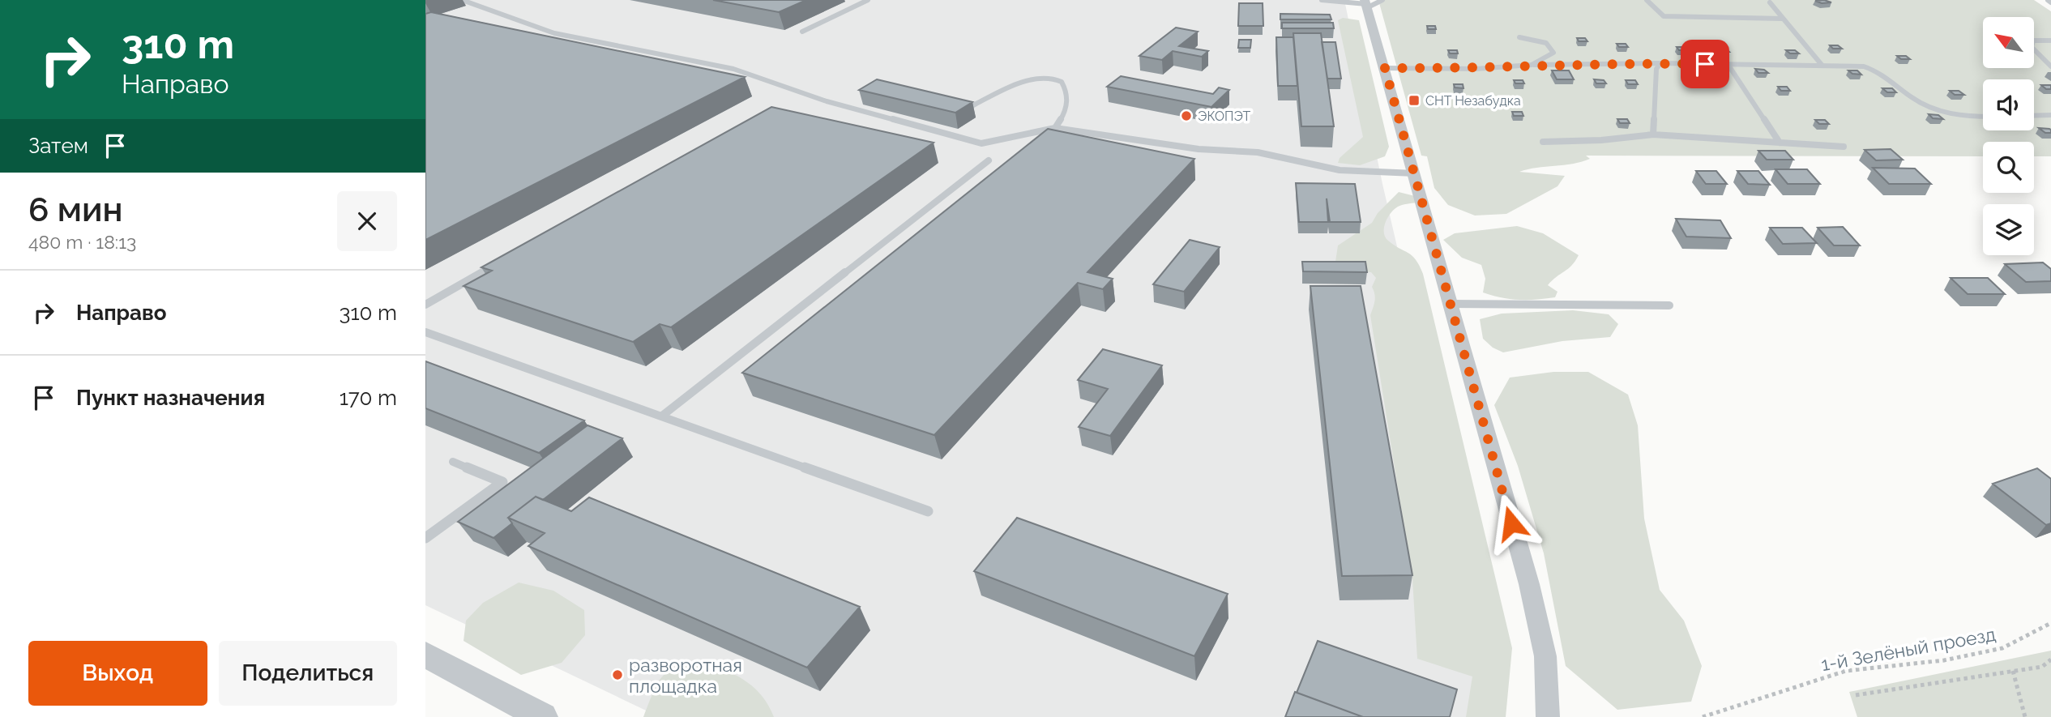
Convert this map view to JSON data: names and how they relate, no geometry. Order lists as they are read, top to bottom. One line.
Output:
{"streets":{"path":["1-й Зелёный проезд"]},"places":{"transit":["СНТ Незабудка"],"other":["ЭКОПЭТ","разворотная площадка"]},"north":"top left","page":{"turn":["310 m","Направо"],"then":"Затем","heading":["6 мин","480 m · 18:13"],"list":[{"name":"Направо","value":"310 m"},{"name":"Пункт назначения","value":"170 m"}],"buttons":["Выход","Поделиться"]}}
